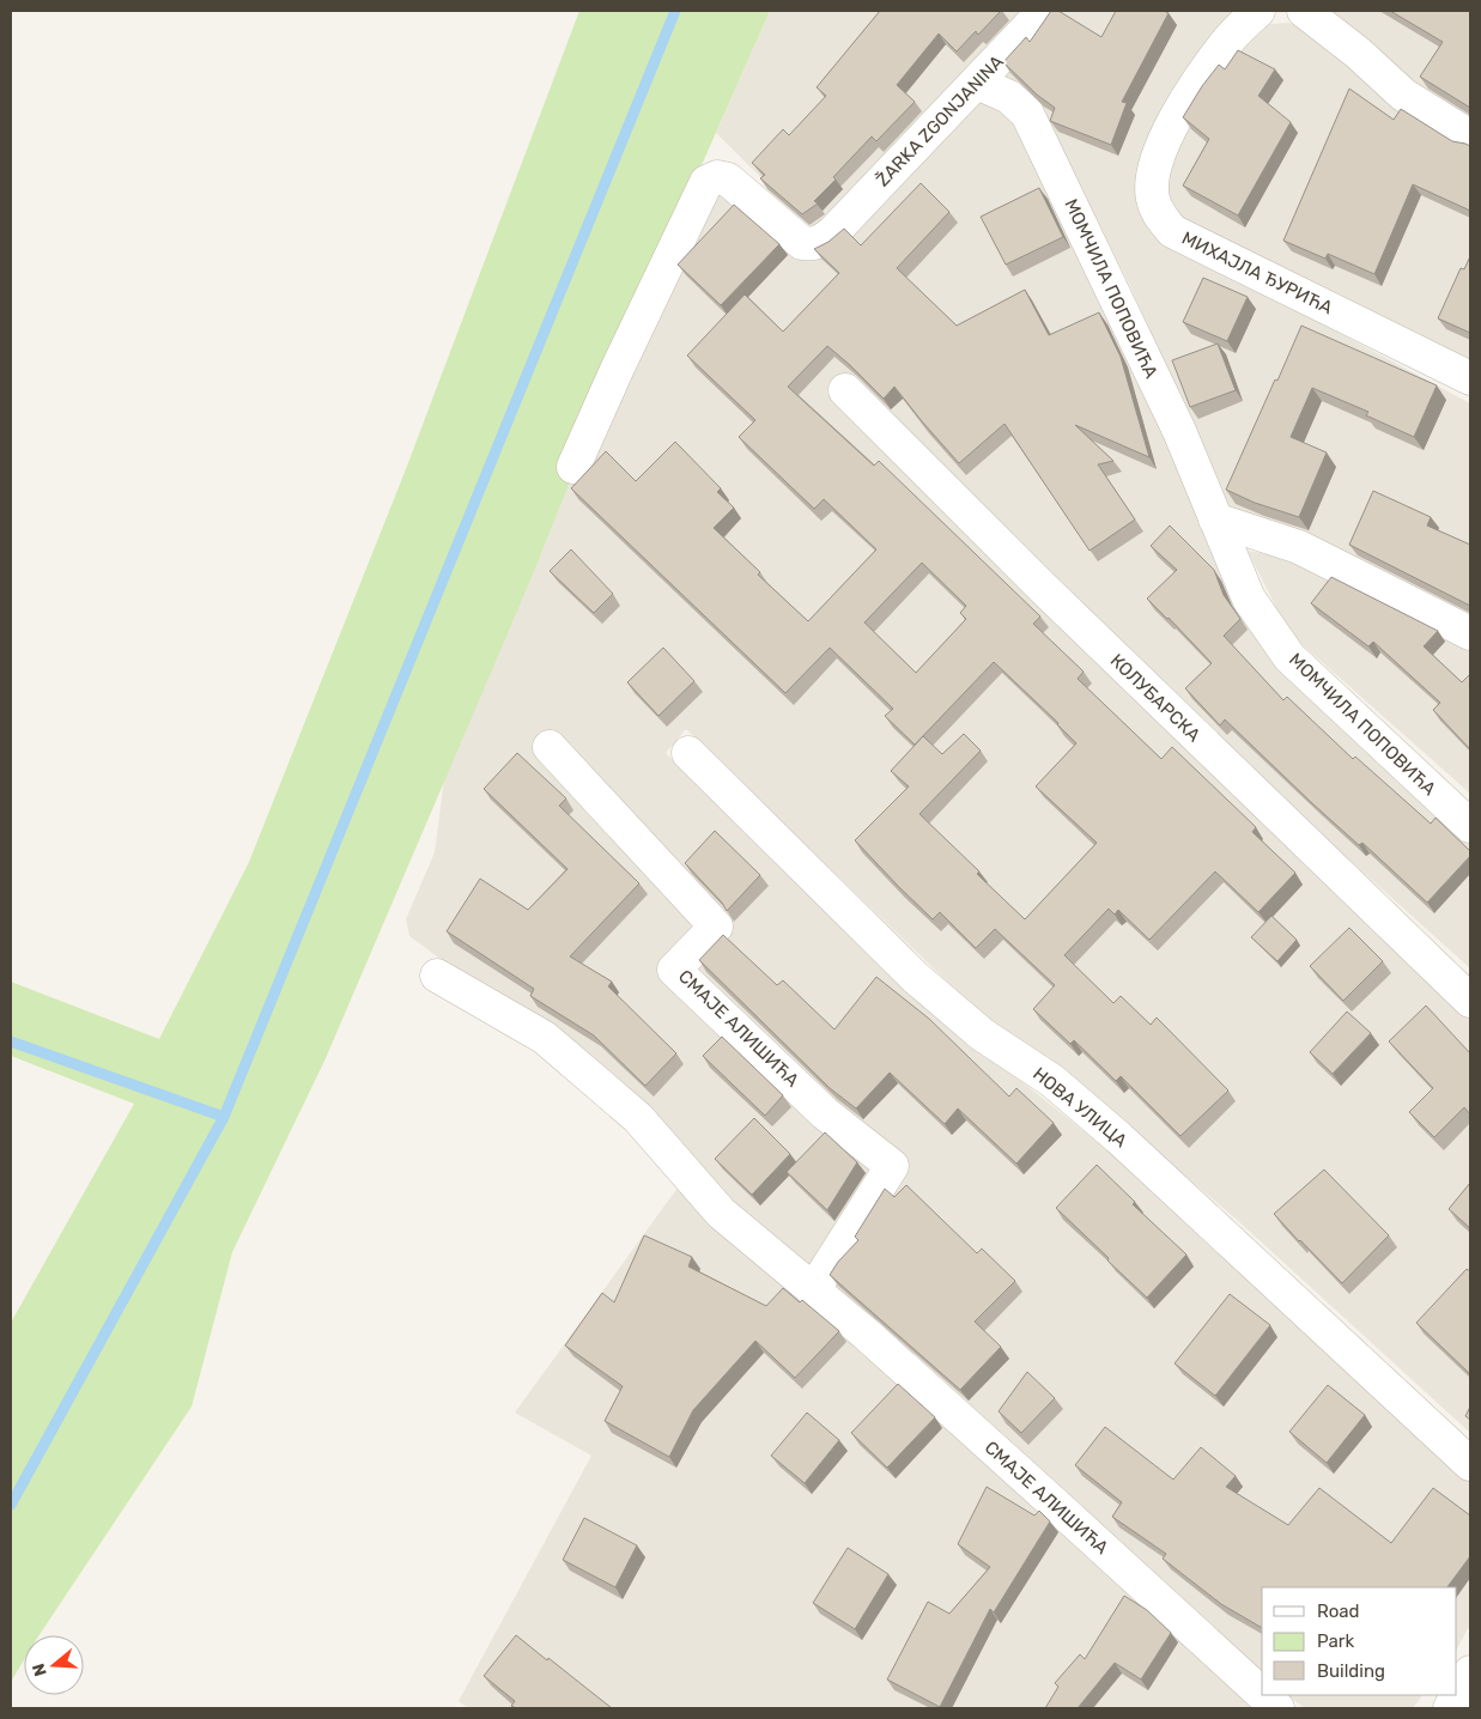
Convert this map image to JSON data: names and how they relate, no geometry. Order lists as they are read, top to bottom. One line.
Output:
{"streets":{"street":["ŽARKA ZGONJANINA","МИХАЈЛА ЂУРИЋА","МОМЧИЛА ПОПОВИЋА","КОЛУБАРСКА","СМАЈЕ АЛИШИЋА","НОВА УЛИЦА"]},"crossings":[["ŽARKA ZGONJANINA","МОМЧИЛА ПОПОВИЋА"]],"legend":["Road","Park","Building"],"north":"left"}
